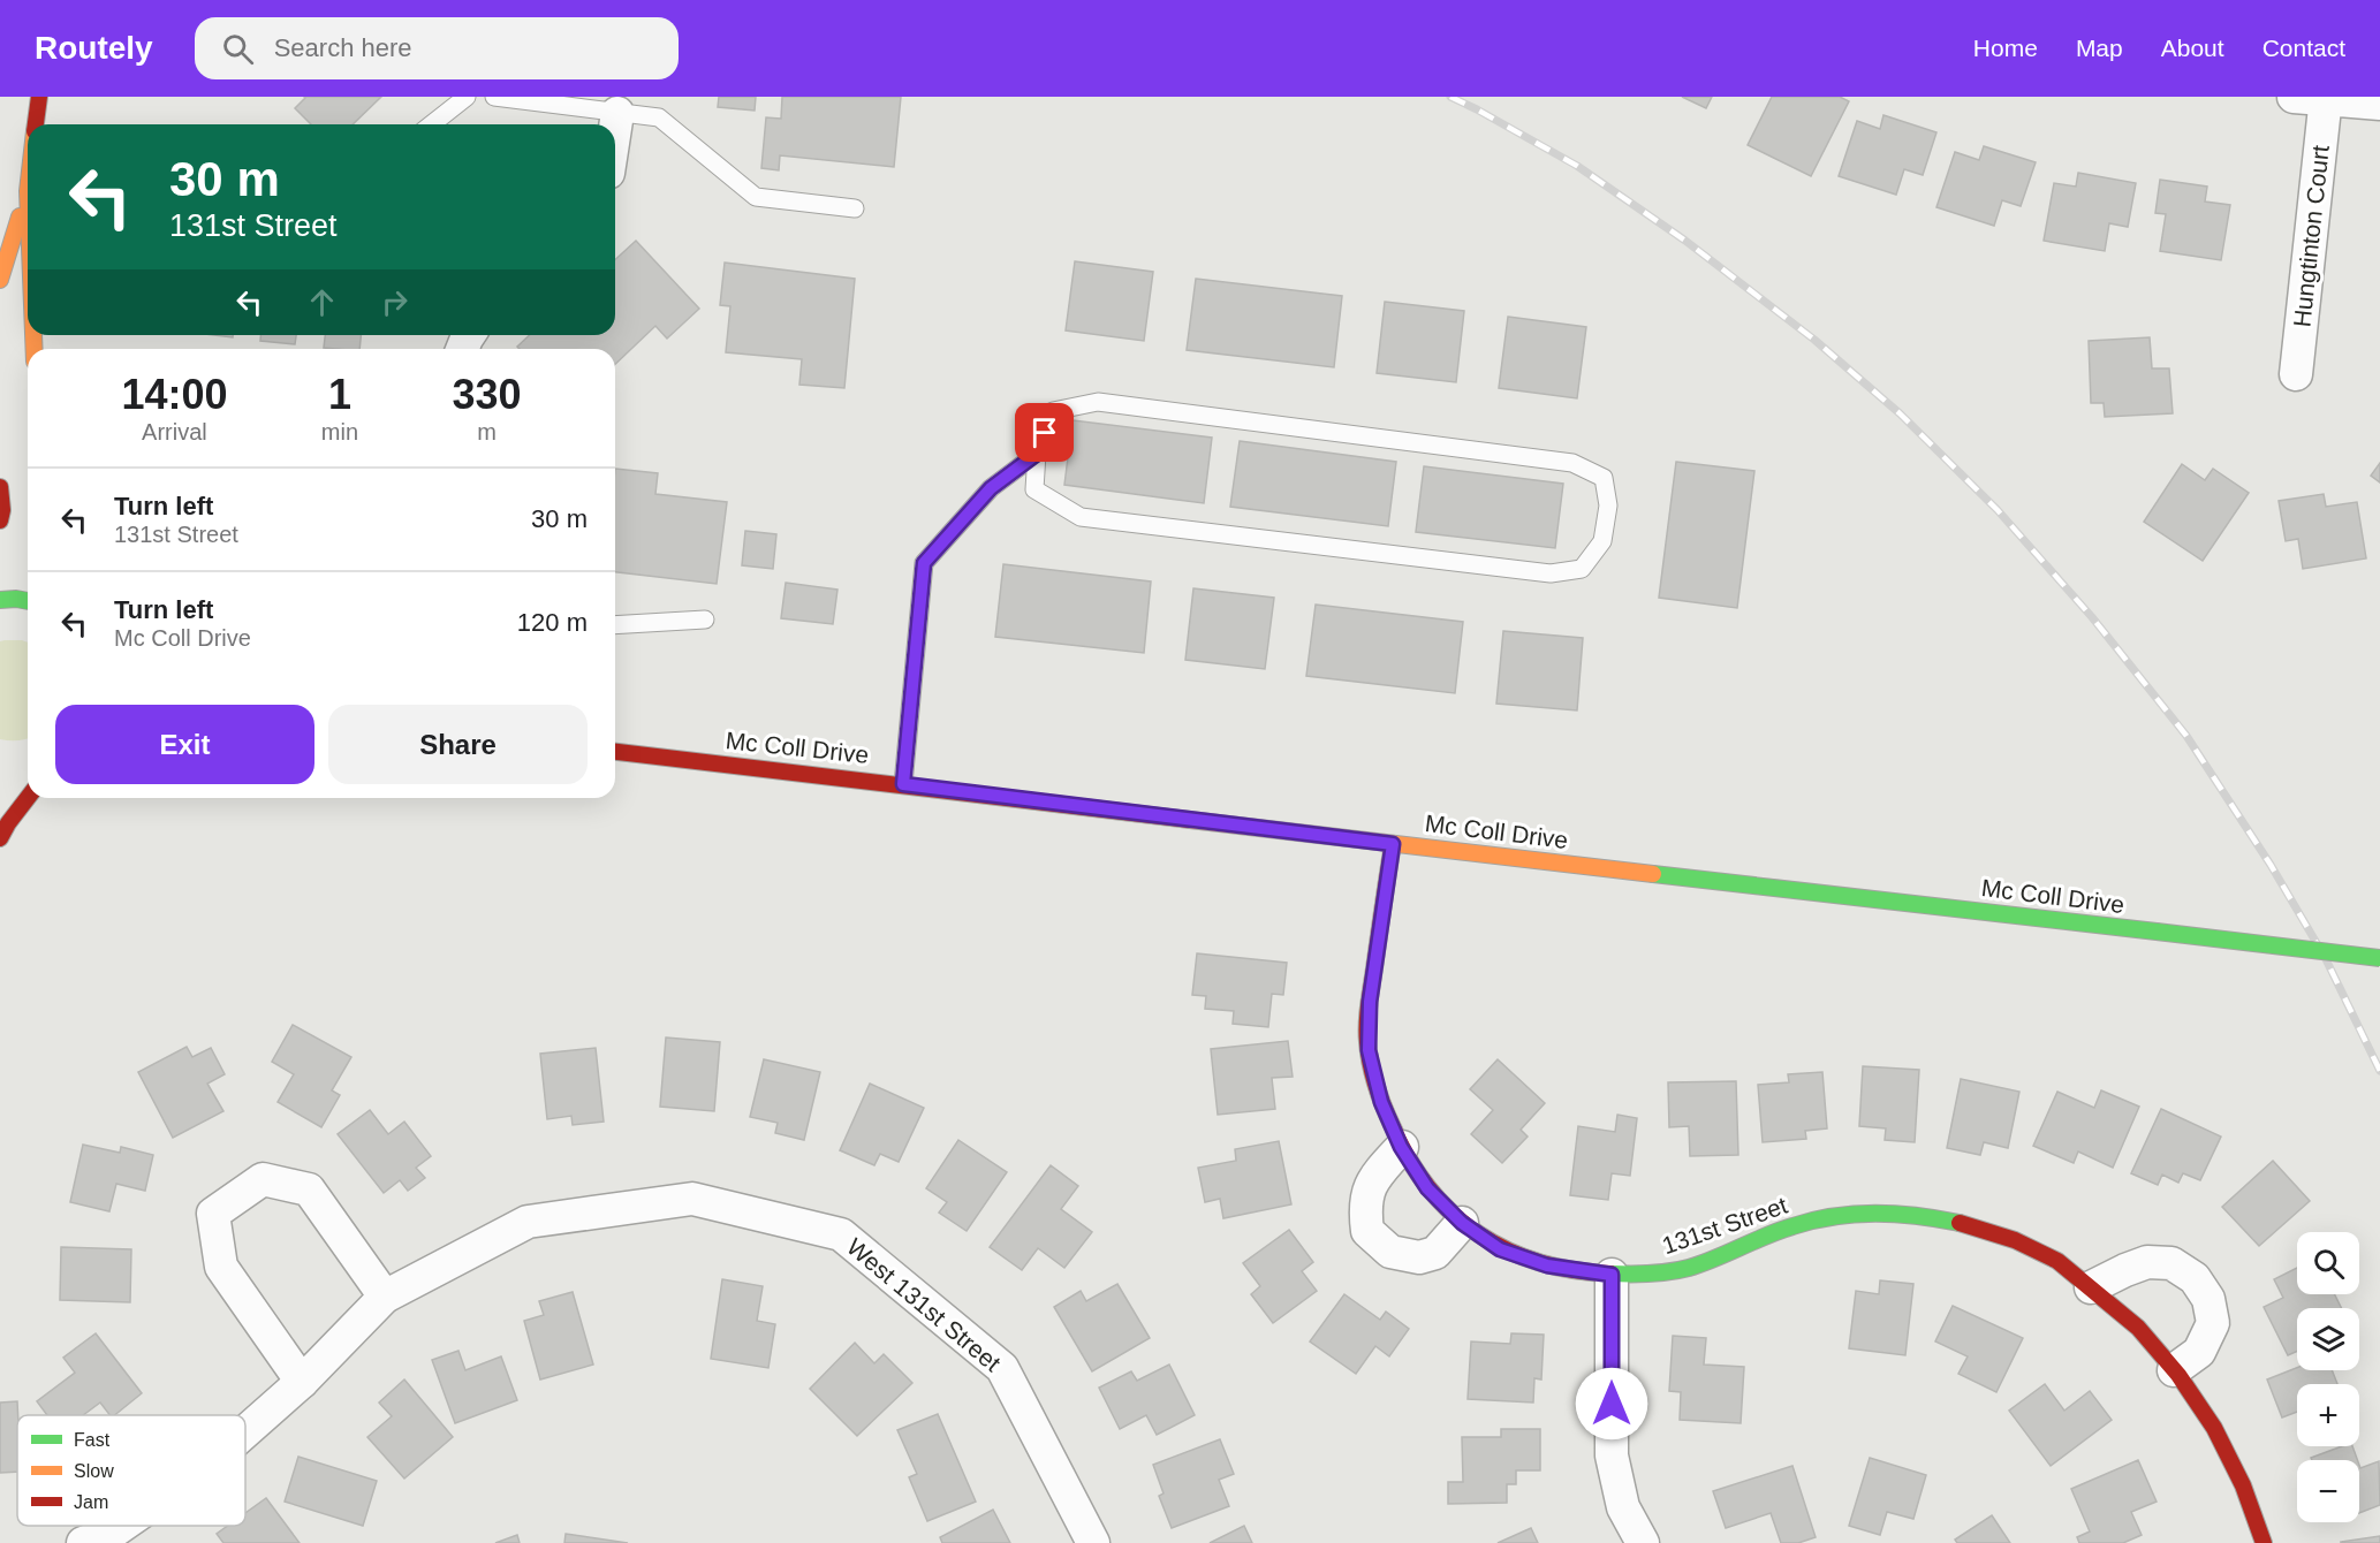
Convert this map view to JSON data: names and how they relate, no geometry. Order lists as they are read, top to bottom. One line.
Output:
{"streets":{"main road":["Mc Coll Drive","131st Street"],"street":["Hungtinton Court","West 131st Street"]},"crossings":[["Mc Coll Drive","131st Street"]],"legend":["Fast","Slow","Jam"],"page":{"header":"Routely","search":"Search here","nav":["Home","Map","About","Contact"],"turn":["30 m","131st Street"],"eta":["14:00","Arrival","1","min","330","m"],"list":[{"name":"Turn left","note":"131st Street","value":"30 m"},{"name":"Turn left","note":"Mc Coll Drive","value":"120 m"}],"buttons":["Exit","Share"],"map_buttons":["+","−"]}}
